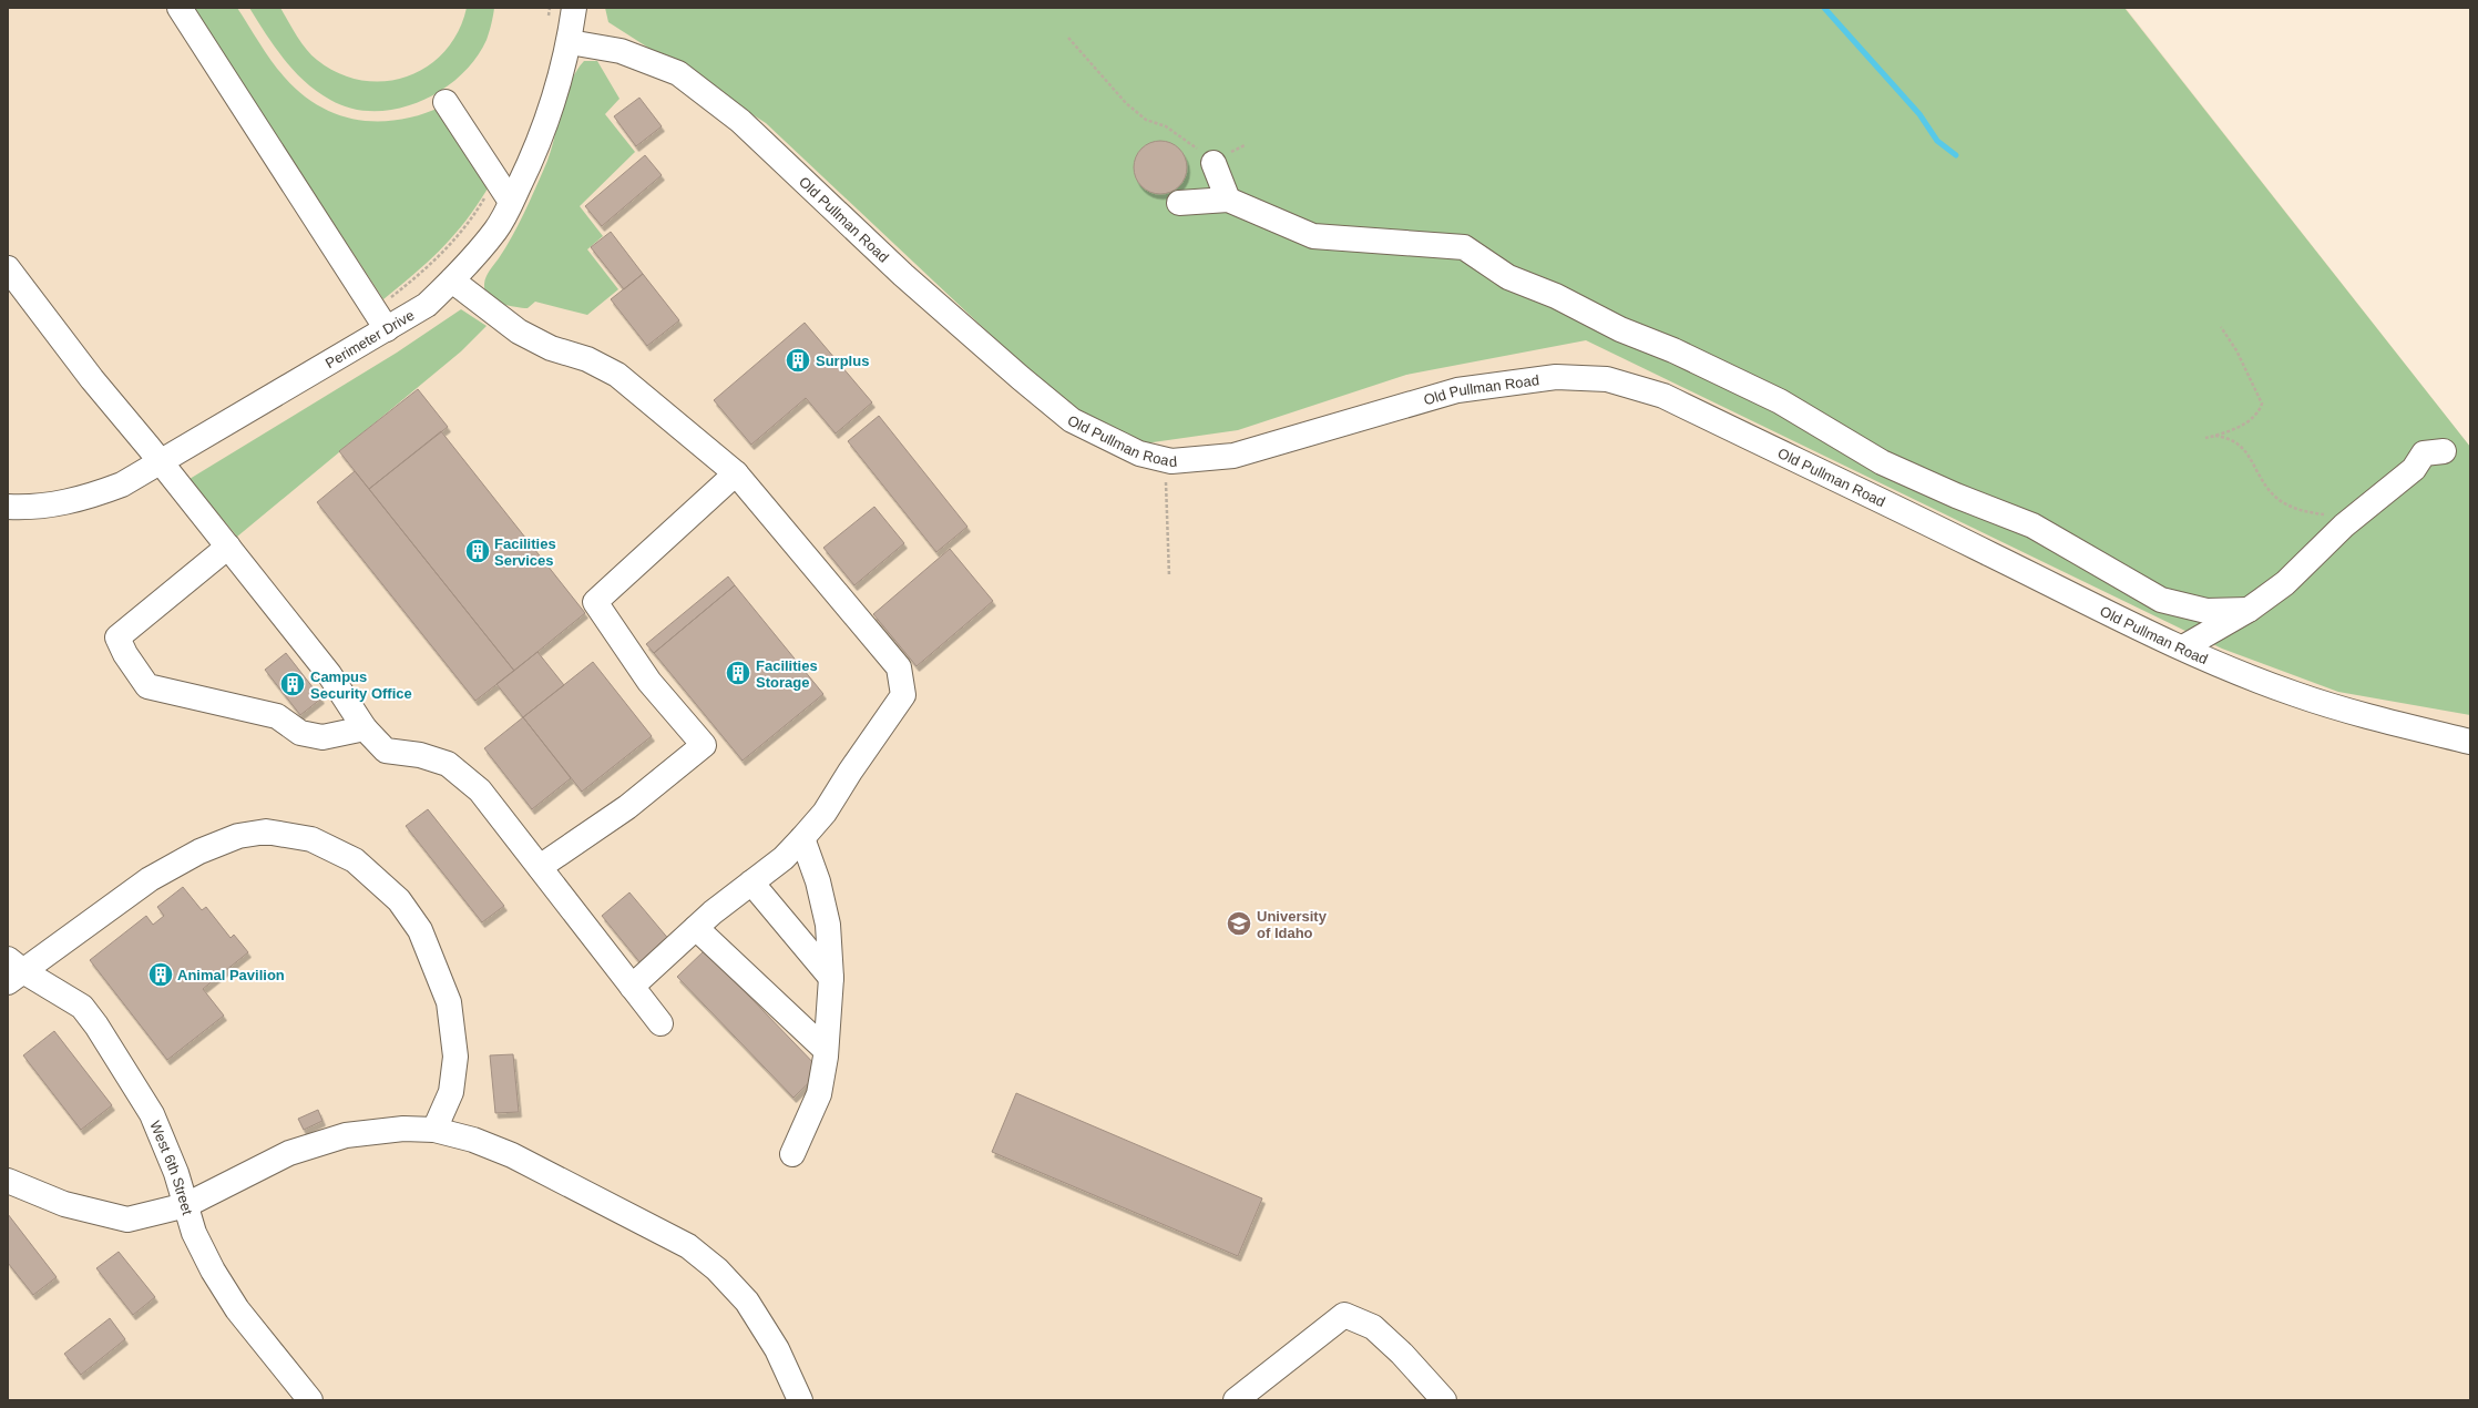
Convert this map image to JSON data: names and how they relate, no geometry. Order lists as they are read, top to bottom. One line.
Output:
{"streets":{"street":["Old Pullman Road","Perimeter Drive","West 6th Street"]},"crossings":[["Old Pullman Road","Perimeter Drive"]],"places":{"building":["Surplus","Facilities Services","Facilities Storage","Campus Security Office","Animal Pavilion"],"school or university":["University of Idaho"]}}
